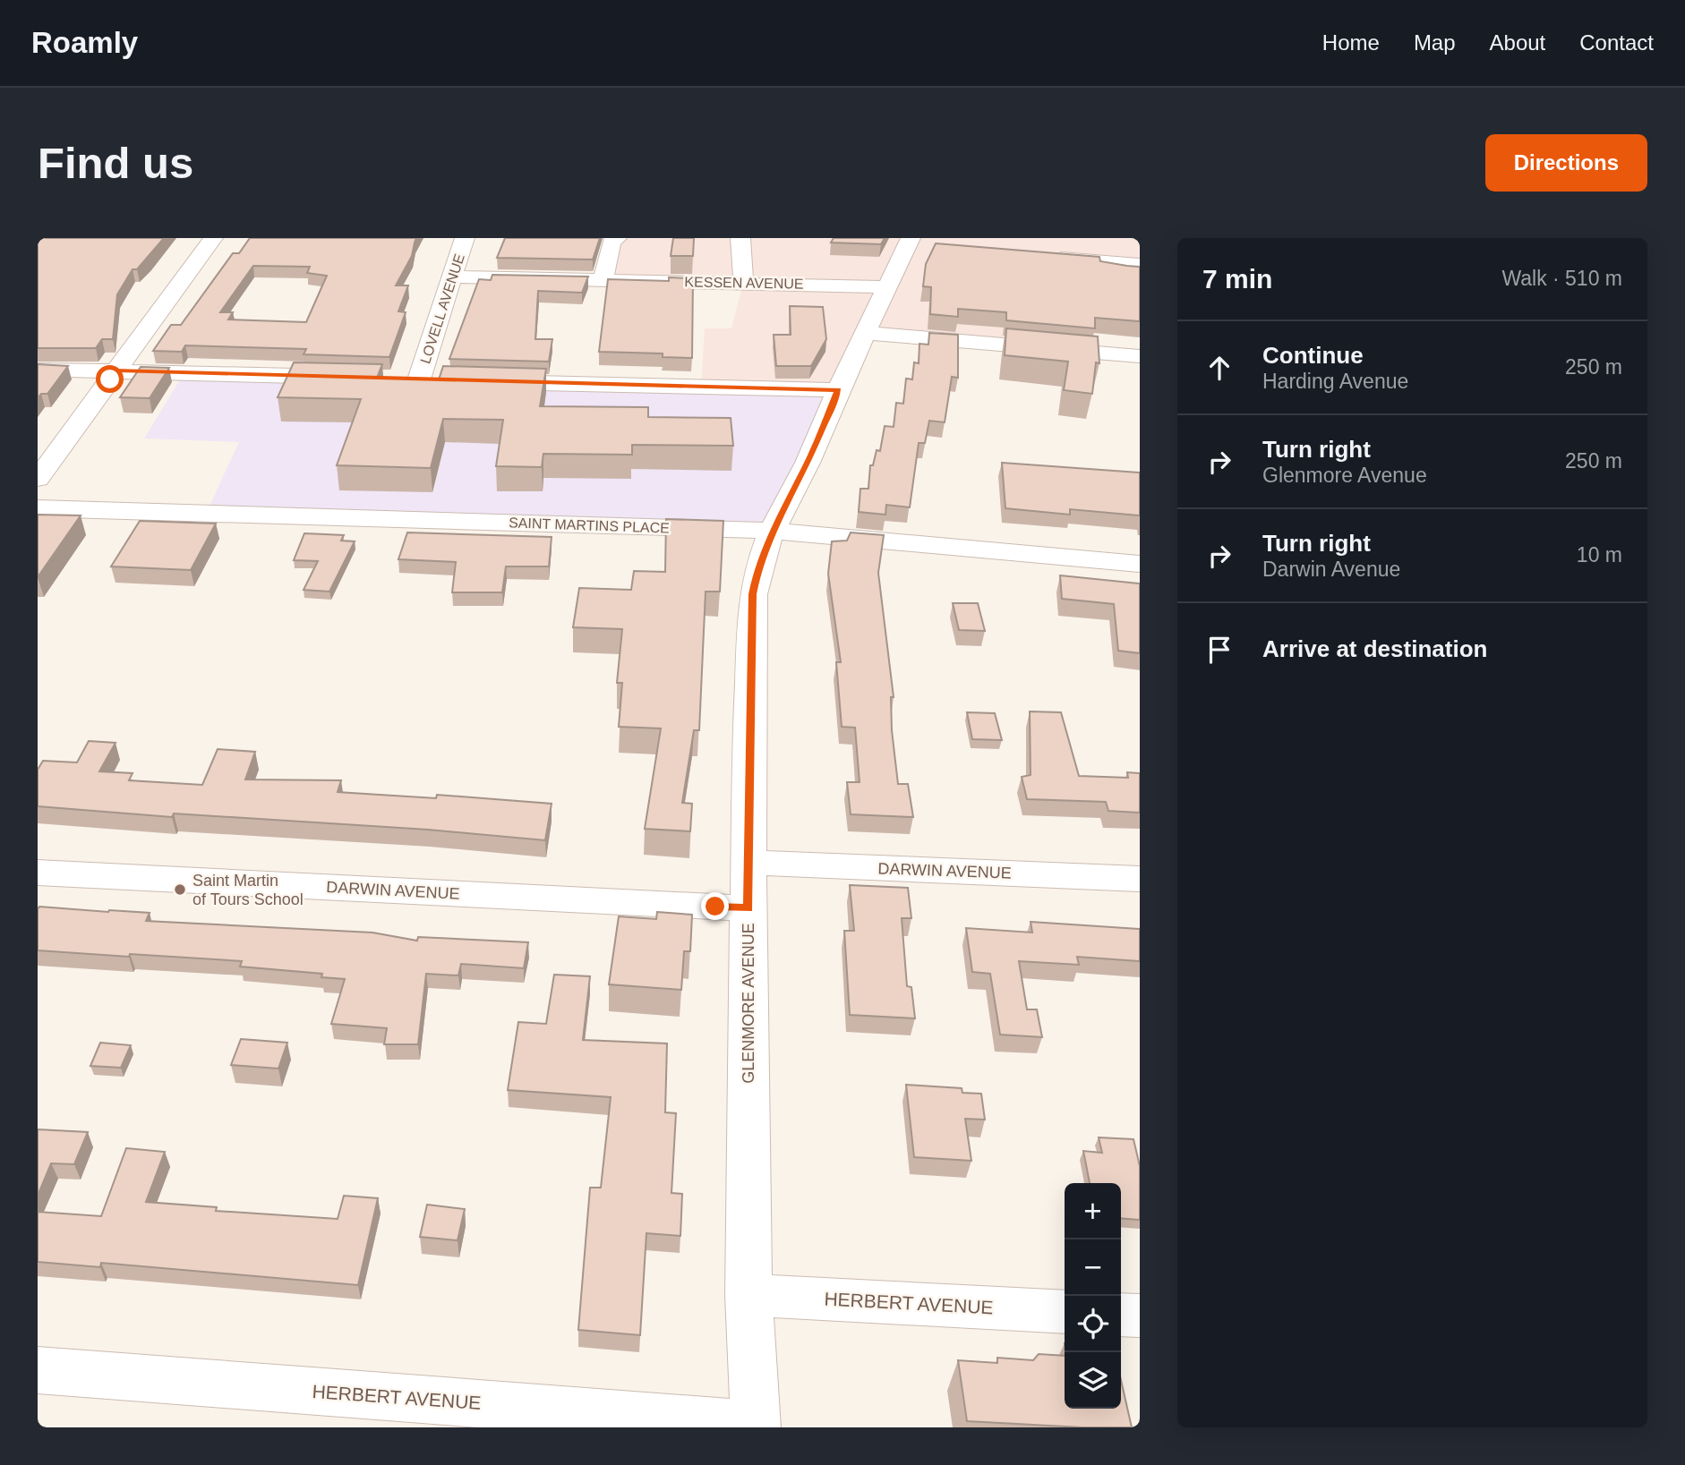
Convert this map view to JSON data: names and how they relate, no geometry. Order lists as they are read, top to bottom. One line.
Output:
{"streets":{"street":["KESSEN AVENUE","LOVELL AVENUE","SAINT MARTINS PLACE","DARWIN AVENUE","GLENMORE AVENUE","HERBERT AVENUE"]},"crossings":[["KESSEN AVENUE","LOVELL AVENUE"],["KESSEN AVENUE","GLENMORE AVENUE"],["SAINT MARTINS PLACE","GLENMORE AVENUE"],["DARWIN AVENUE","GLENMORE AVENUE"],["GLENMORE AVENUE","HERBERT AVENUE"]],"places":["Saint Martin of Tours School"],"page":{"header":"Roamly","nav":["Home","Map","About","Contact"],"buttons":"Directions","title":"Find us","heading":["7 min","Walk · 510 m"],"list":[["Continue","Harding Avenue","250 m"],["Turn right","Glenmore Avenue","250 m"],["Turn right","Darwin Avenue","10 m"],"Arrive at destination"],"map_buttons":["+","−"]}}
